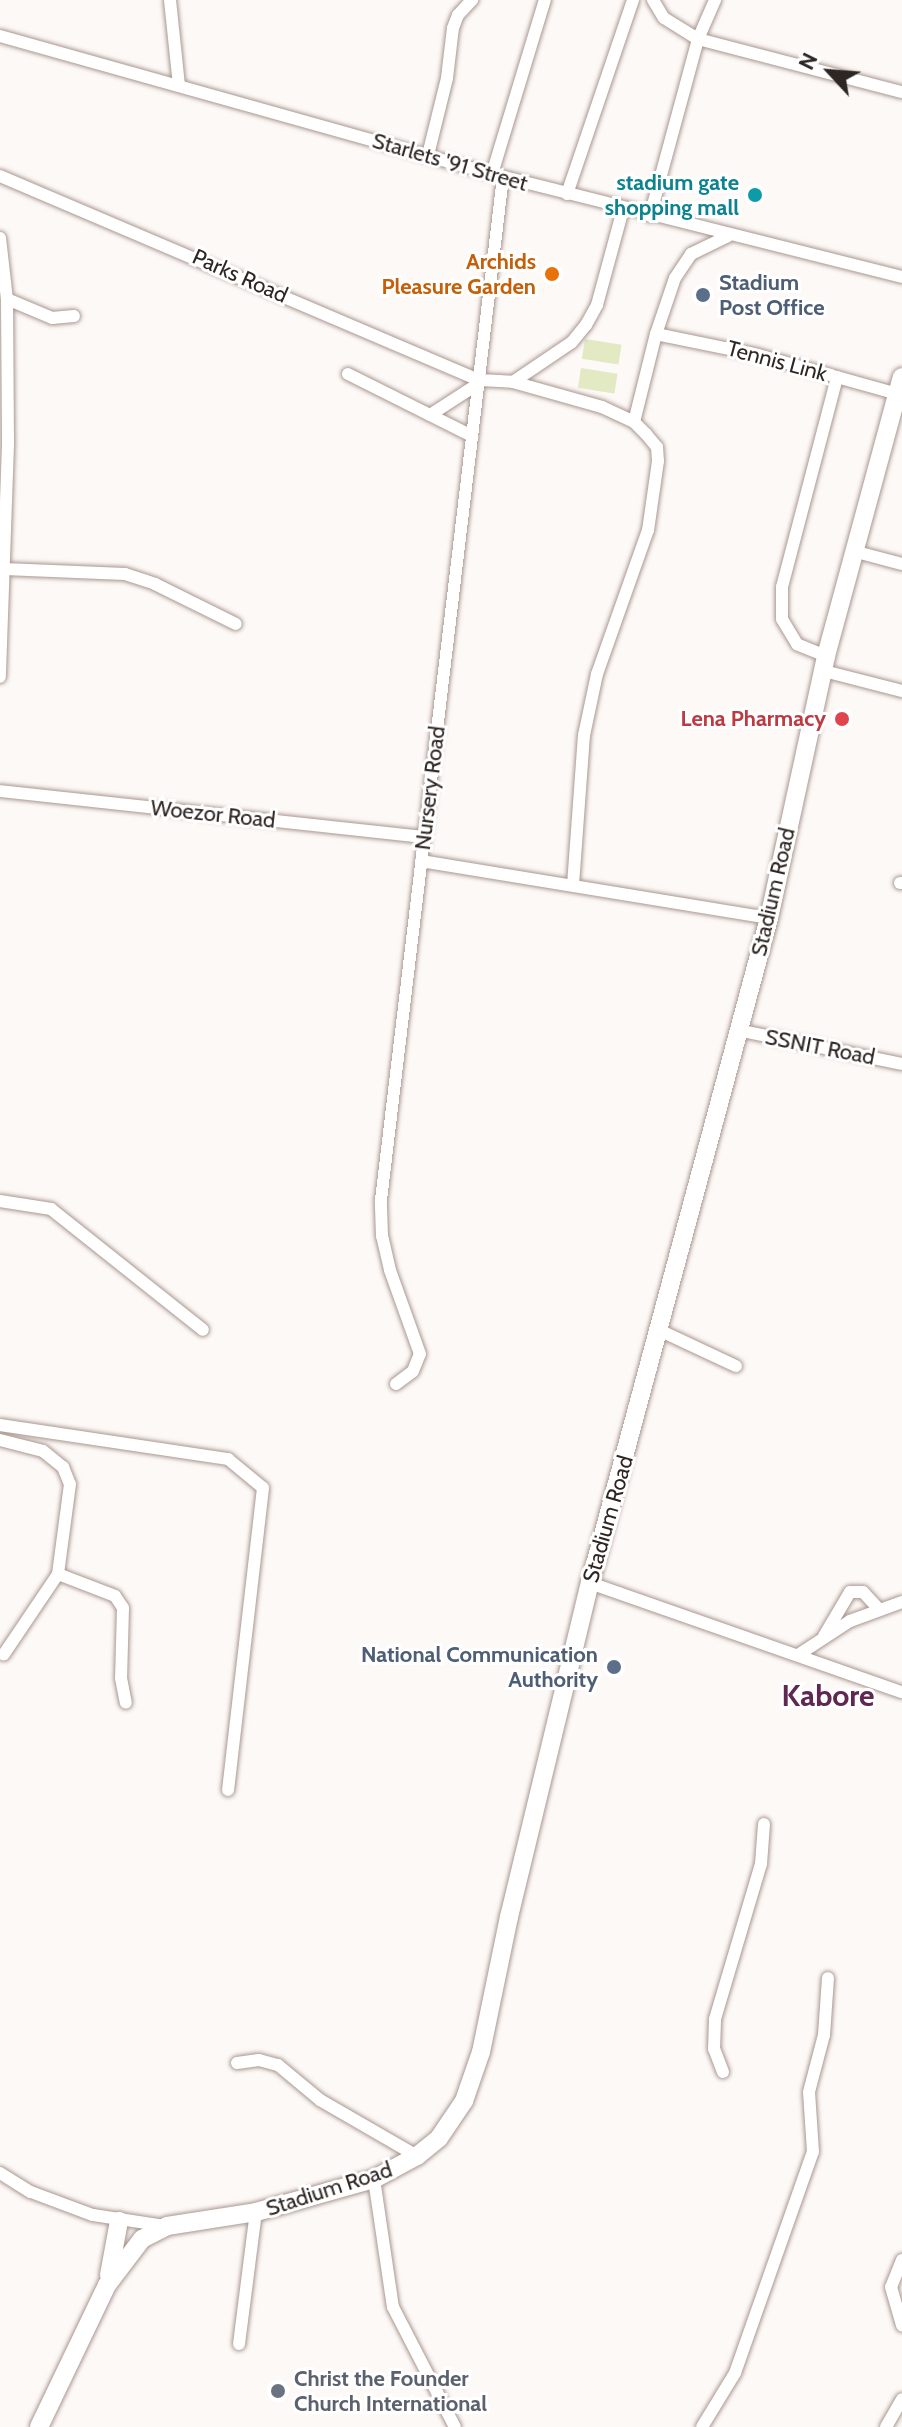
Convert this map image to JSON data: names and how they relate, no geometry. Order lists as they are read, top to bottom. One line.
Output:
{"streets":{"main road":["Stadium Road"],"street":["Starlets '91 Street","Parks Road","Tennis Link","Nursery Road","Woezor Road","SSNIT Road"]},"crossings":[["Starlets '91 Street","Nursery Road"],["Parks Road","Nursery Road"],["Tennis Link","Stadium Road"],["Nursery Road","Woezor Road"],["Stadium Road","SSNIT Road"]],"districts":["Kabore"],"places":["stadium gate shopping mall","Archids Pleasure Garden","Stadium Post Office","Lena Pharmacy","National Communication Authority","Christ the Founder Church International"],"north":"top left"}
